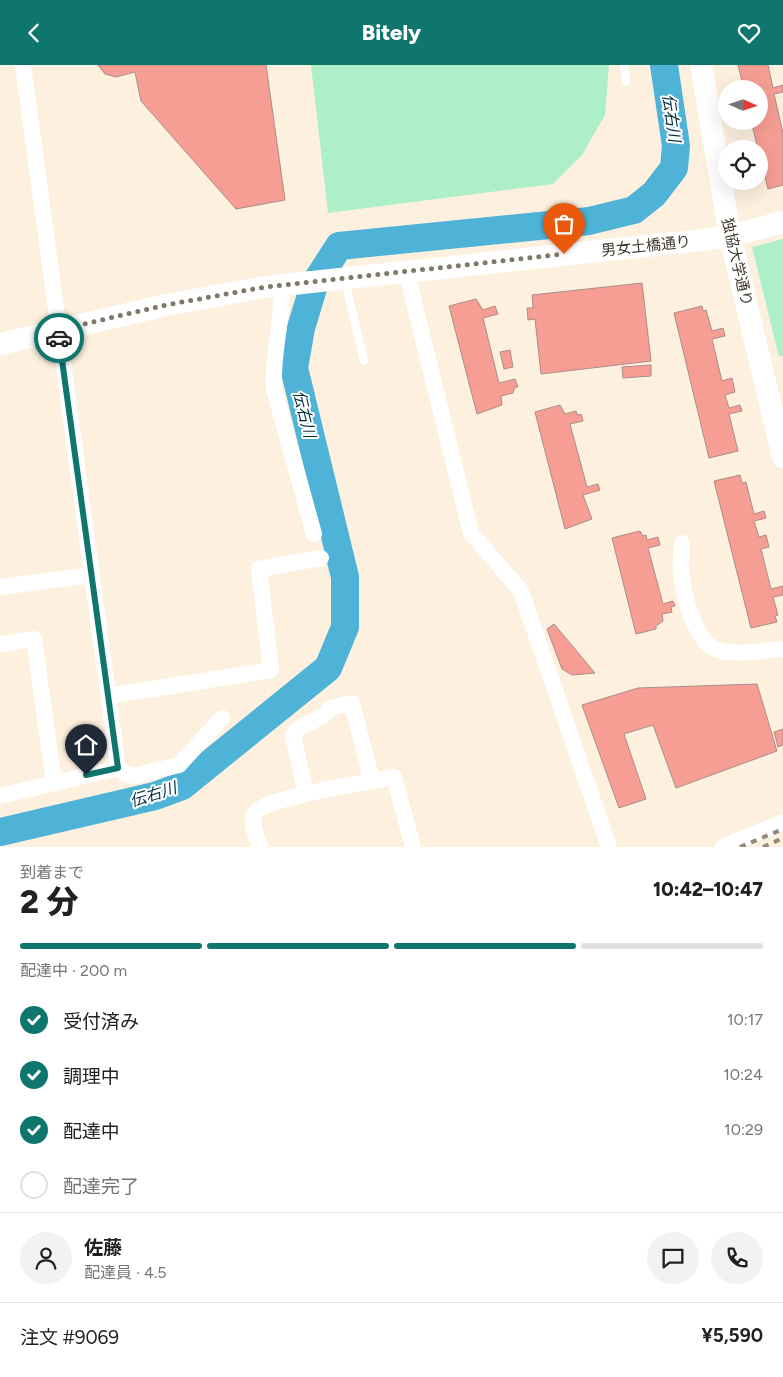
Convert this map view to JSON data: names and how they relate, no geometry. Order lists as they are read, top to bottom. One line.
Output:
{"streets":{"street":["男女土橋通り","独協大学通り"]},"crossings":[["男女土橋通り","独協大学通り"]],"water":["伝右川"],"north":"right","page":{"header":"Bitely","heading":["2 分","到着まで","10:42–10:47"],"panel":["佐藤","配達員 · 4.5","注文 #9069","¥5,590"],"bar":"配達中 · 200 m","list":[["受付済み","10:17"],["調理中","10:24"],["配達中","10:29"],"配達完了"]}}
